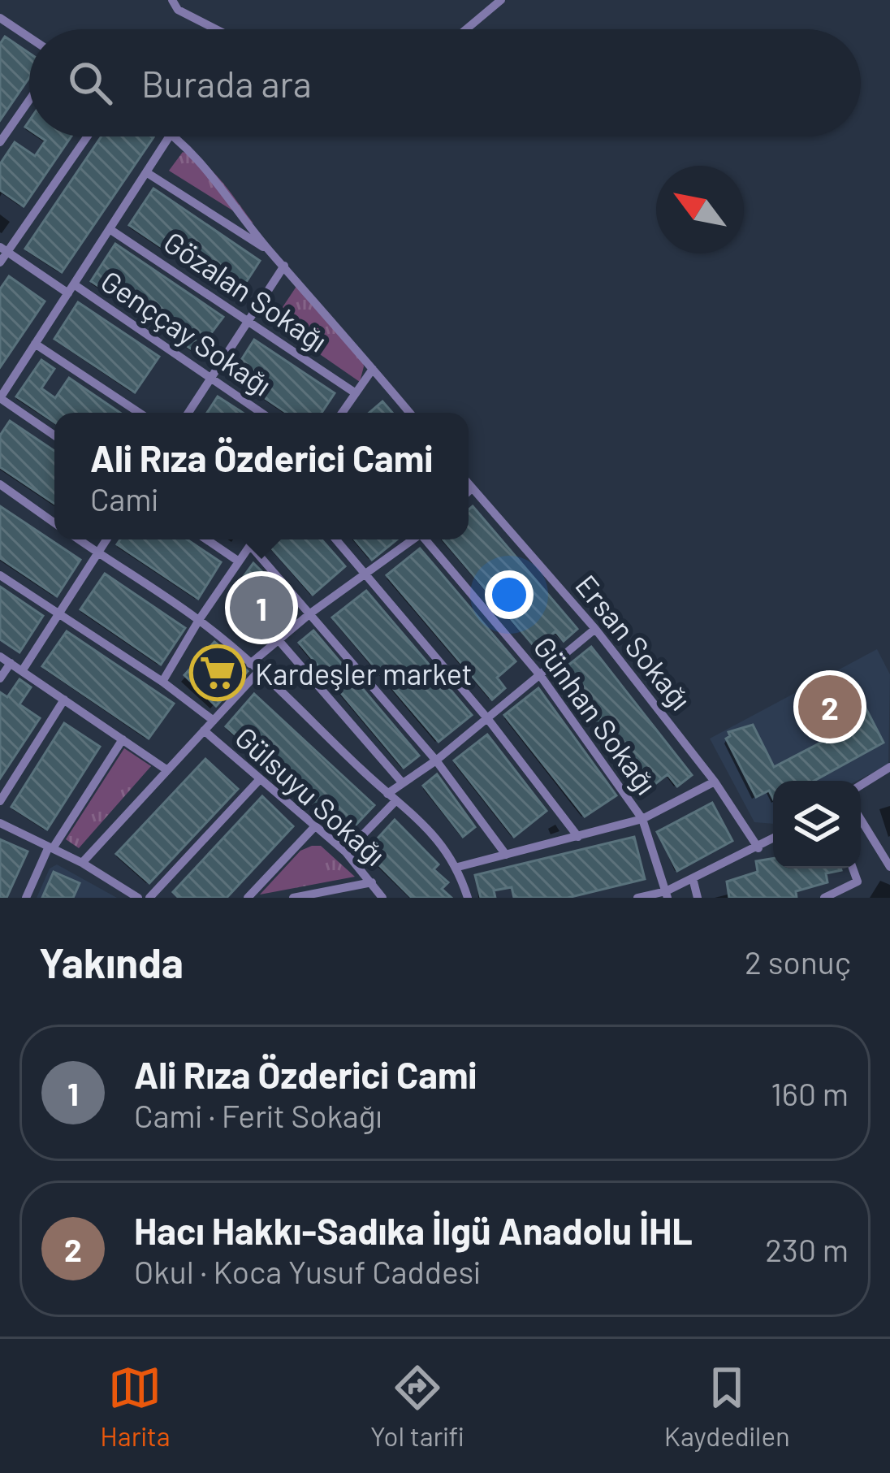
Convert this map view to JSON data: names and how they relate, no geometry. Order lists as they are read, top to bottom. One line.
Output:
{"streets":{"street":["Gözalan Sokağı","Genççay Sokağı","Ersan Sokağı","Günhan Sokağı","Gülsuyu Sokağı"]},"places":{"supermarket":["Kardeşler market"]},"north":"top left","page":{"search":"Burada ara","popup":["Ali Rıza Özderici Cami","Cami"],"pins":["1","2"],"heading":["Yakında","2 sonuç"],"list":[{"mark":"1","name":"Ali Rıza Özderici Cami","note":"Cami · Ferit Sokağı","value":"160 m"},{"mark":"2","name":"Hacı Hakkı-Sadıka İlgü Anadolu İHL","note":"Okul · Koca Yusuf Caddesi","value":"230 m"}],"nav":["Harita","Yol tarifi","Kaydedilen"]}}
